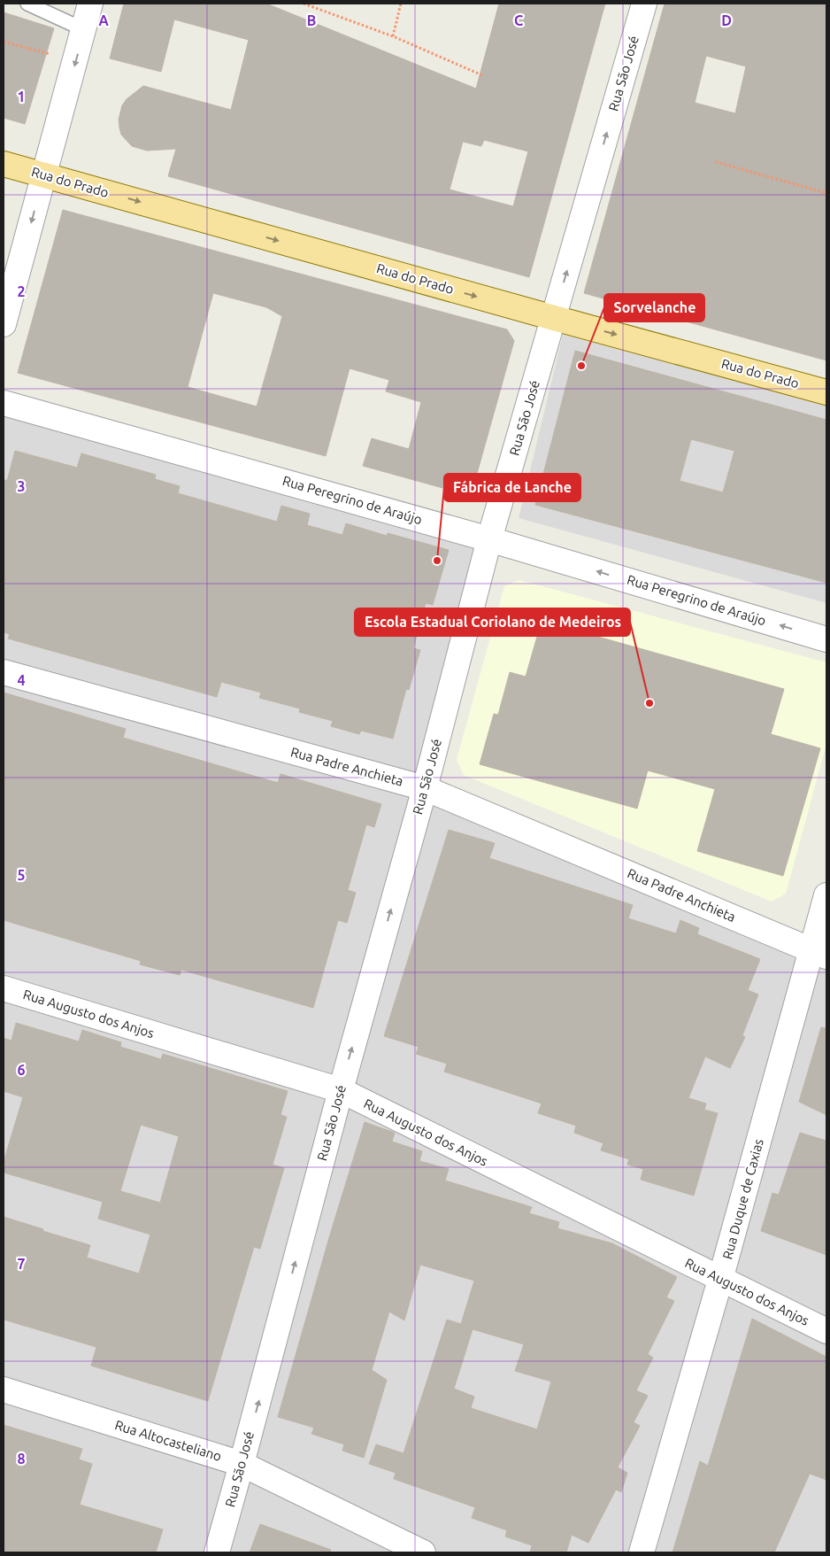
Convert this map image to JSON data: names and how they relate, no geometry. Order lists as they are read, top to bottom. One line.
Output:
{"streets":{"main road":["Rua do Prado"],"street":["Rua São José","Rua Peregrino de Araújo","Rua Padre Anchieta","Rua Augusto dos Anjos","Rua Duque de Caxias","Rua Altocasteliano"]},"crossings":[["Rua São José","Rua do Prado"],["Rua São José","Rua Peregrino de Araújo"],["Rua São José","Rua Padre Anchieta"],["Rua São José","Rua Augusto dos Anjos"],["Rua São José","Rua Altocasteliano"],["Rua Padre Anchieta","Rua Duque de Caxias"],["Rua Augusto dos Anjos","Rua Duque de Caxias"]],"one_way":["Rua São José","Rua do Prado","Rua Peregrino de Araújo"],"places":["Sorvelanche","Fábrica de Lanche","Escola Estadual Coriolano de Medeiros"],"grid":{"columns":["A","B","C","D"],"rows":["1","2","3","4","5","6","7","8"]}}
